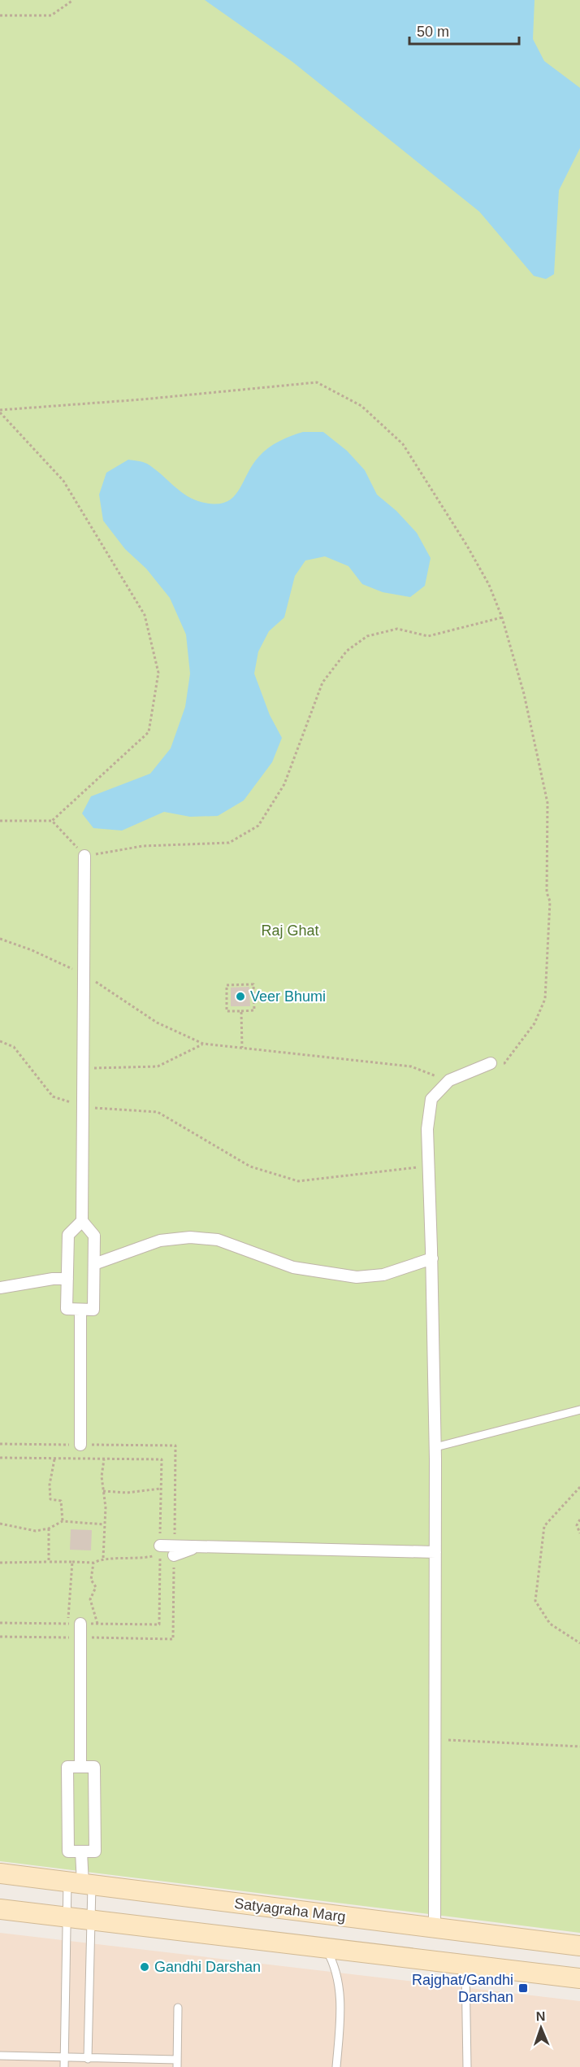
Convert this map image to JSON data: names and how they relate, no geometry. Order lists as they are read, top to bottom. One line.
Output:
{"streets":{"main road":["Satyagraha Marg"]},"parks":["Raj Ghat"],"places":{"other":["Veer Bhumi","Gandhi Darshan"],"transit":["Rajghat/Gandhi Darshan"]},"scale_bar":"50 m","north":"top"}
